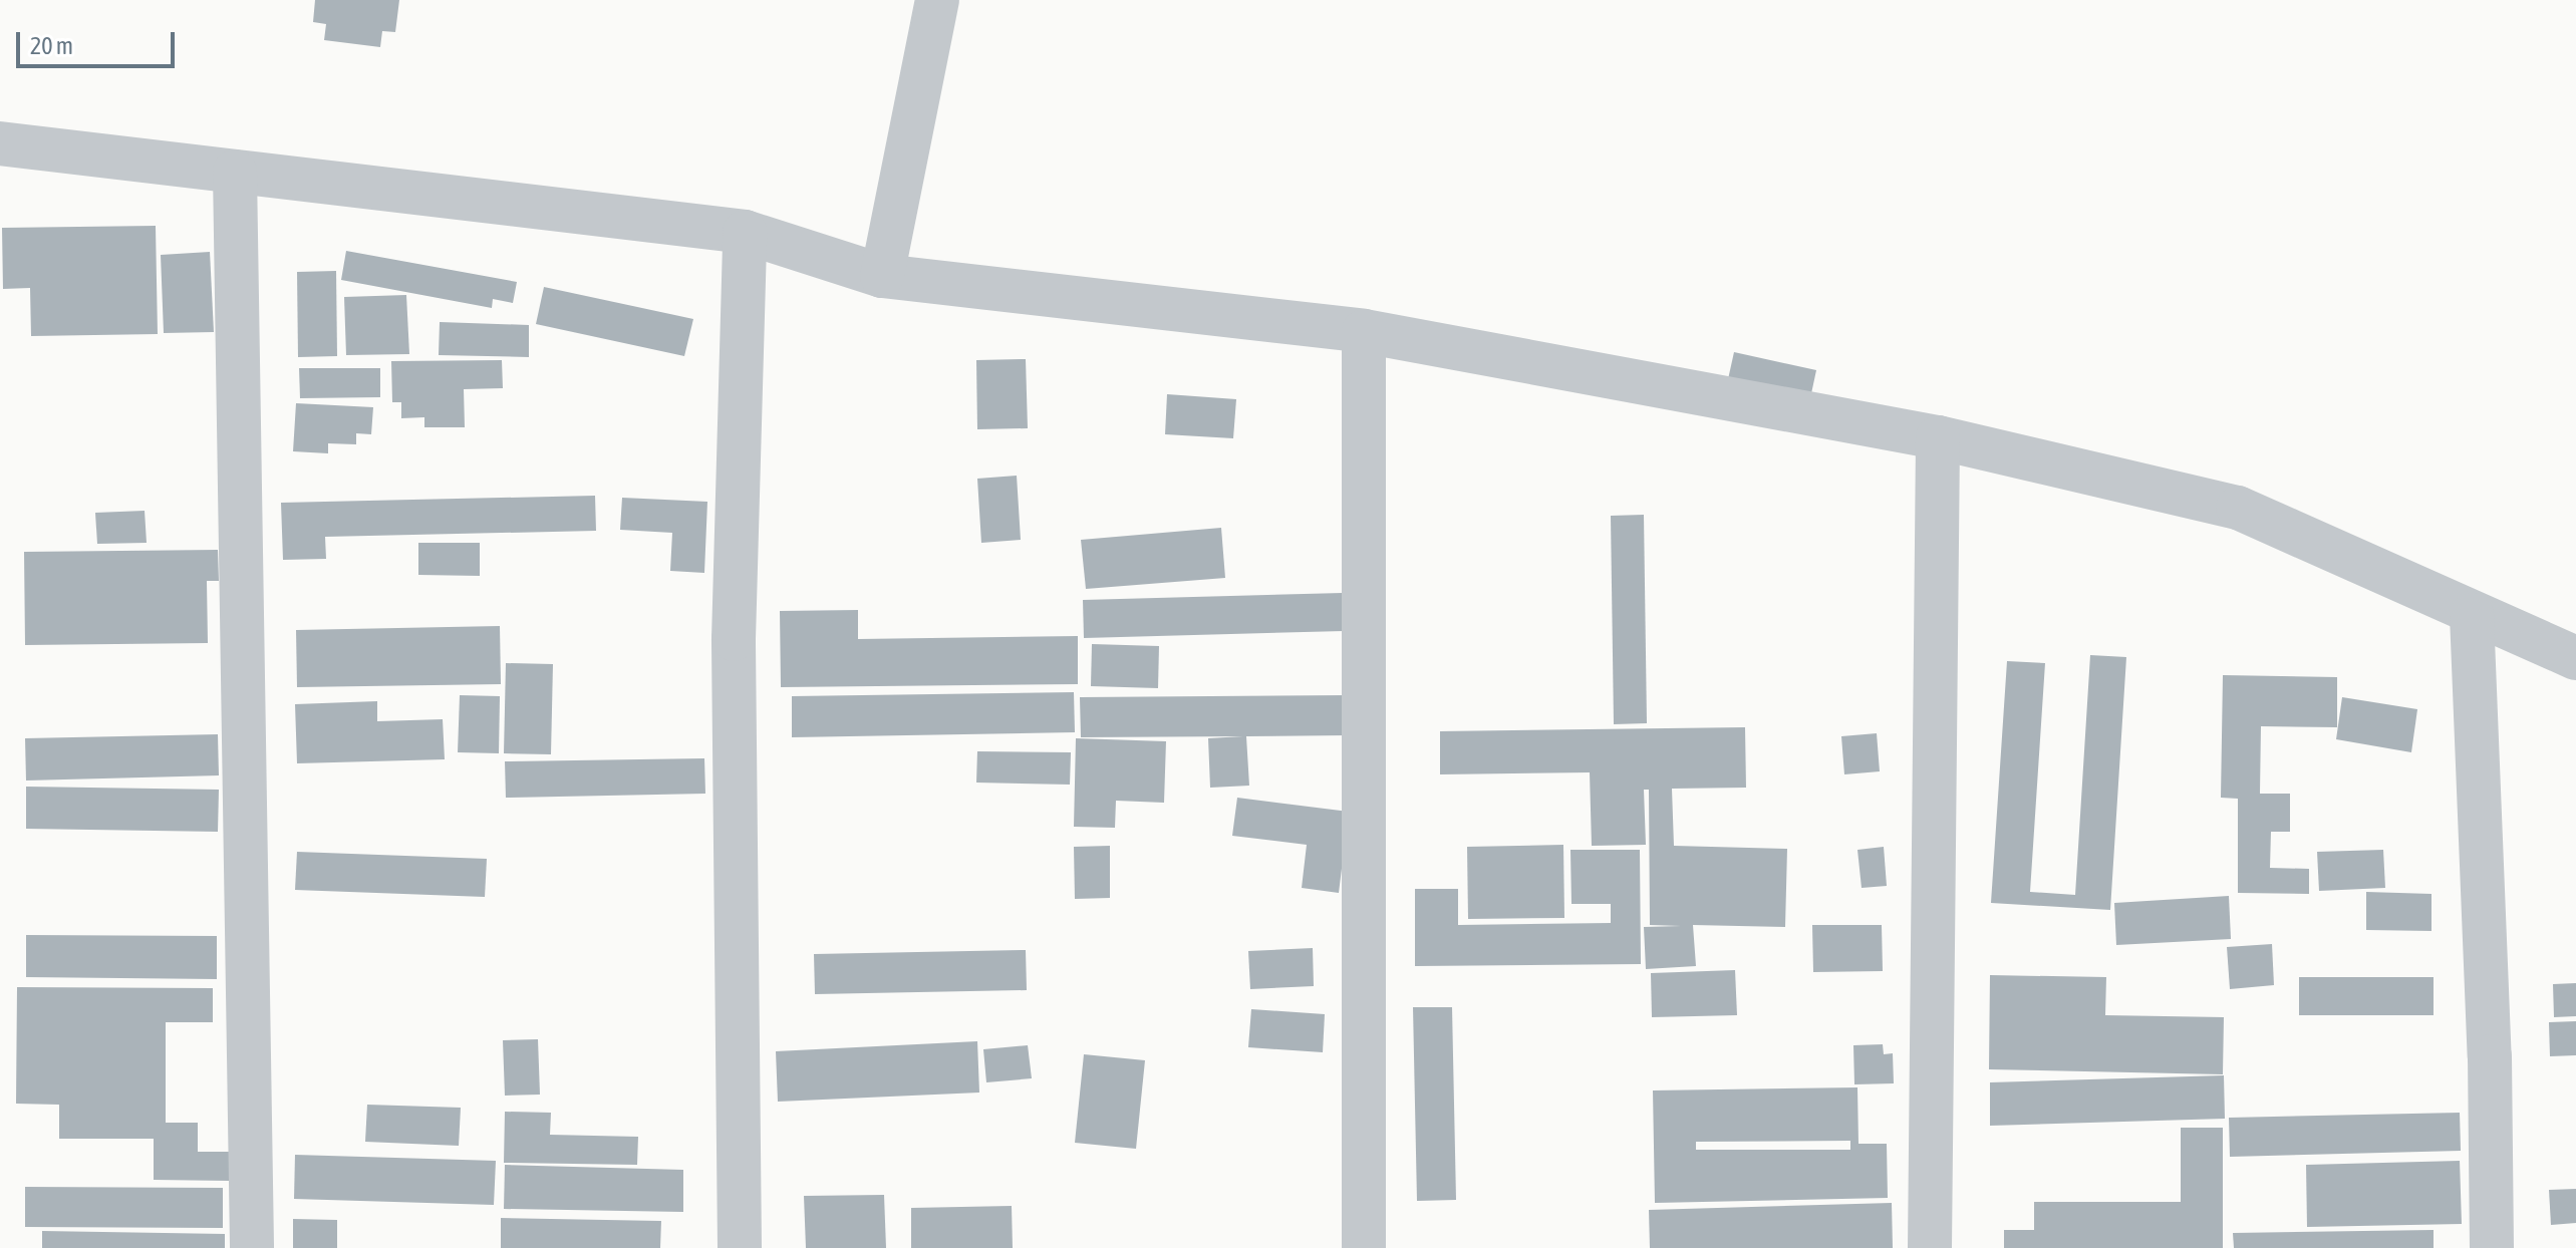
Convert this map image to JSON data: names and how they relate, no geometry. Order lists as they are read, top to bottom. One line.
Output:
{"scale_bar":"20 m"}
